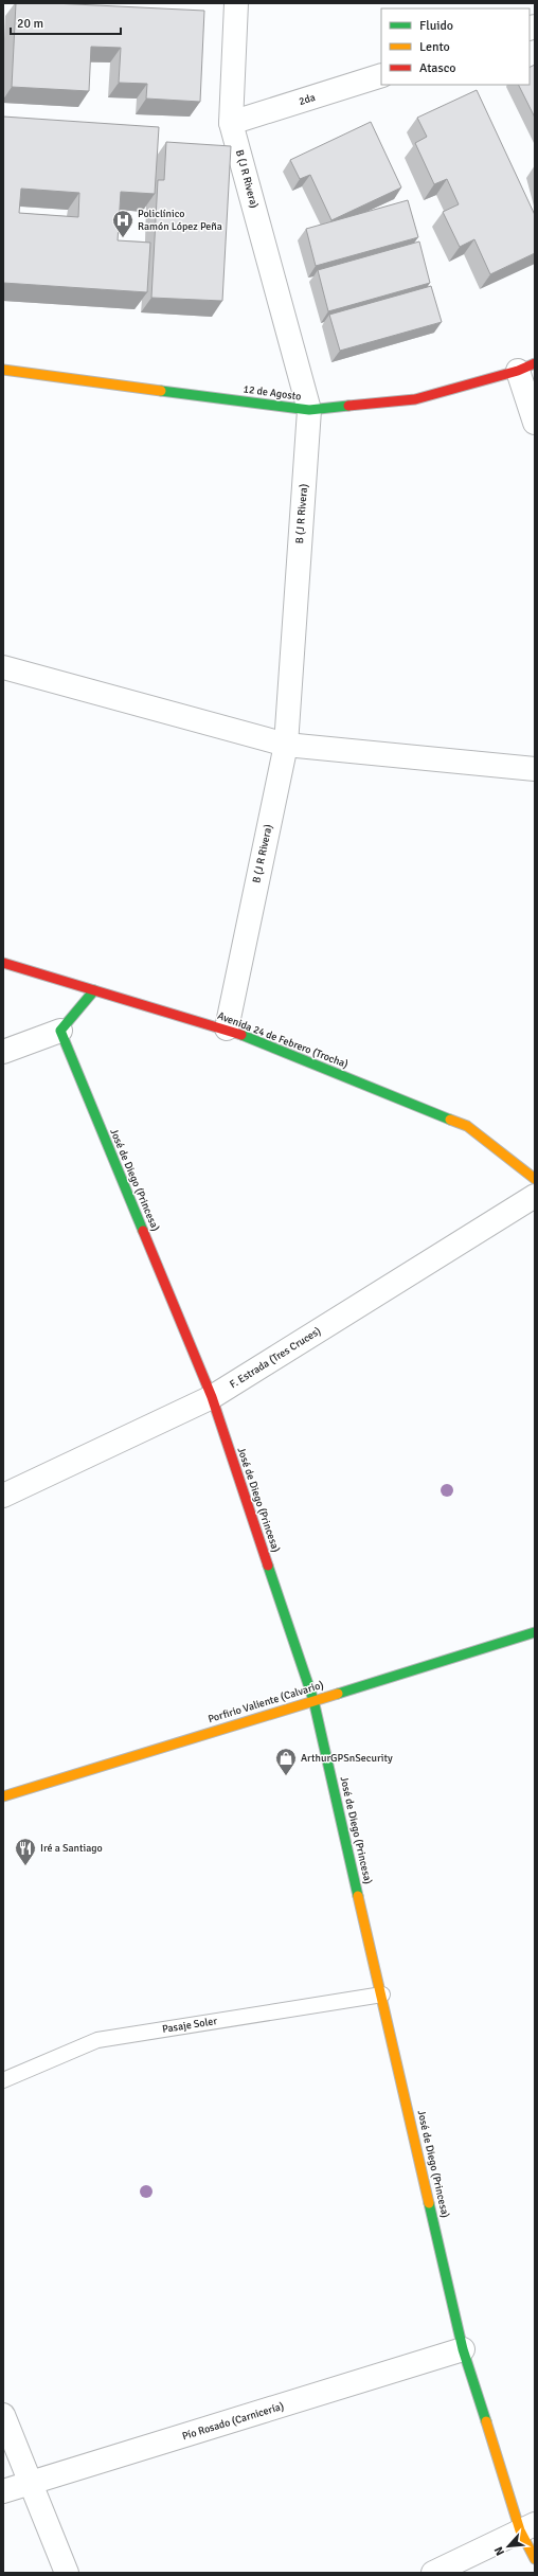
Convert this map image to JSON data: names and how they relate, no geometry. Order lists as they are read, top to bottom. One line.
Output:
{"streets":{"street":["2da","B (J R Rivera)","12 de Agosto","Avenida 24 de Febrero (Trocha)","José de Diego (Princesa)","F. Estrada (Tres Cruces)","Porfirio Valiente (Calvario)","Pío Rosado (Carnicería)"],"lane":["Pasaje Soler"]},"crossings":[["2da","B (J R Rivera)"],["B (J R Rivera)","12 de Agosto"],["B (J R Rivera)","Avenida 24 de Febrero (Trocha)"],["José de Diego (Princesa)","F. Estrada (Tres Cruces)"],["José de Diego (Princesa)","Porfirio Valiente (Calvario)"],["José de Diego (Princesa)","Pasaje Soler"],["José de Diego (Princesa)","Pío Rosado (Carnicería)"]],"places":{"hospital":["Policlínico Ramón López Peña"],"shop":["ArthurGPSnSecurity"],"restaurant":["Iré a Santiago"]},"legend":["Fluido","Lento","Atasco"],"scale_bar":"20 m","north":"bottom left"}
